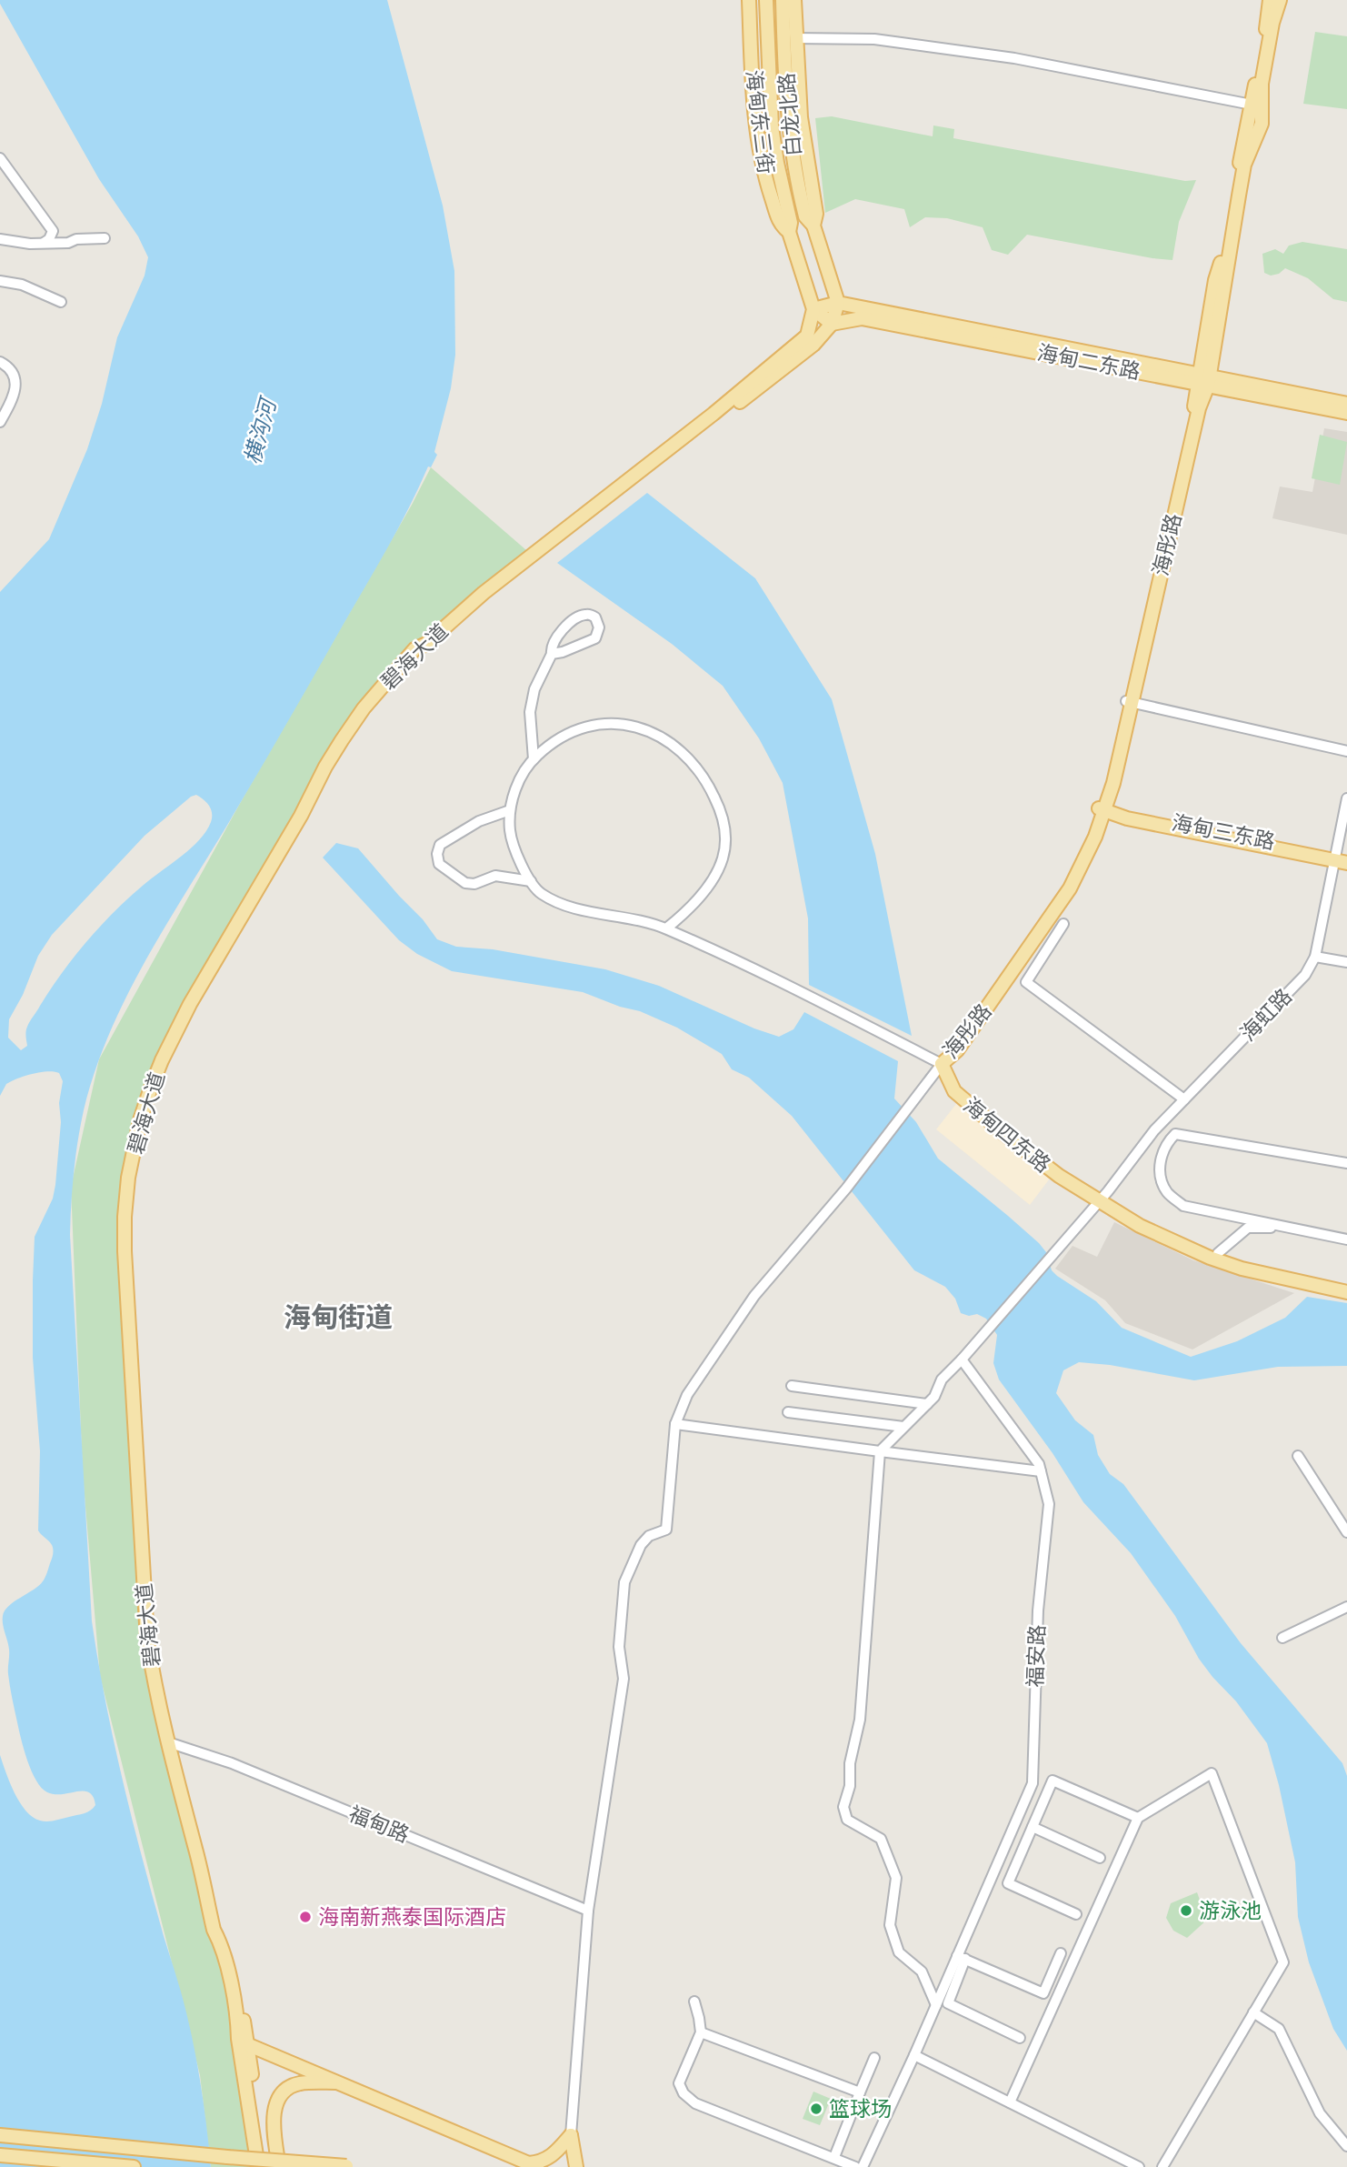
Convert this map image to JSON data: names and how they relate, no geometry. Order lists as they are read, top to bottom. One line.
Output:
{"streets":{"main road":["白龙北路","海甸东三街","海甸二东路","海彤路","碧海大道","海甸四东路"],"street":["海虹路","福安路","福甸路"]},"crossings":[["白龙北路","海甸东三街"],["海甸东三街","海甸二东路"],["海甸东三街","碧海大道"],["海甸二东路","海彤路"],["海甸二东路","碧海大道"],["海彤路","海甸四东路"],["碧海大道","福甸路"],["海虹路","海甸四东路"]],"districts":["海甸街道"],"water":["横沟河"],"places":["游泳池","海南新燕泰国际酒店","篮球场"]}
